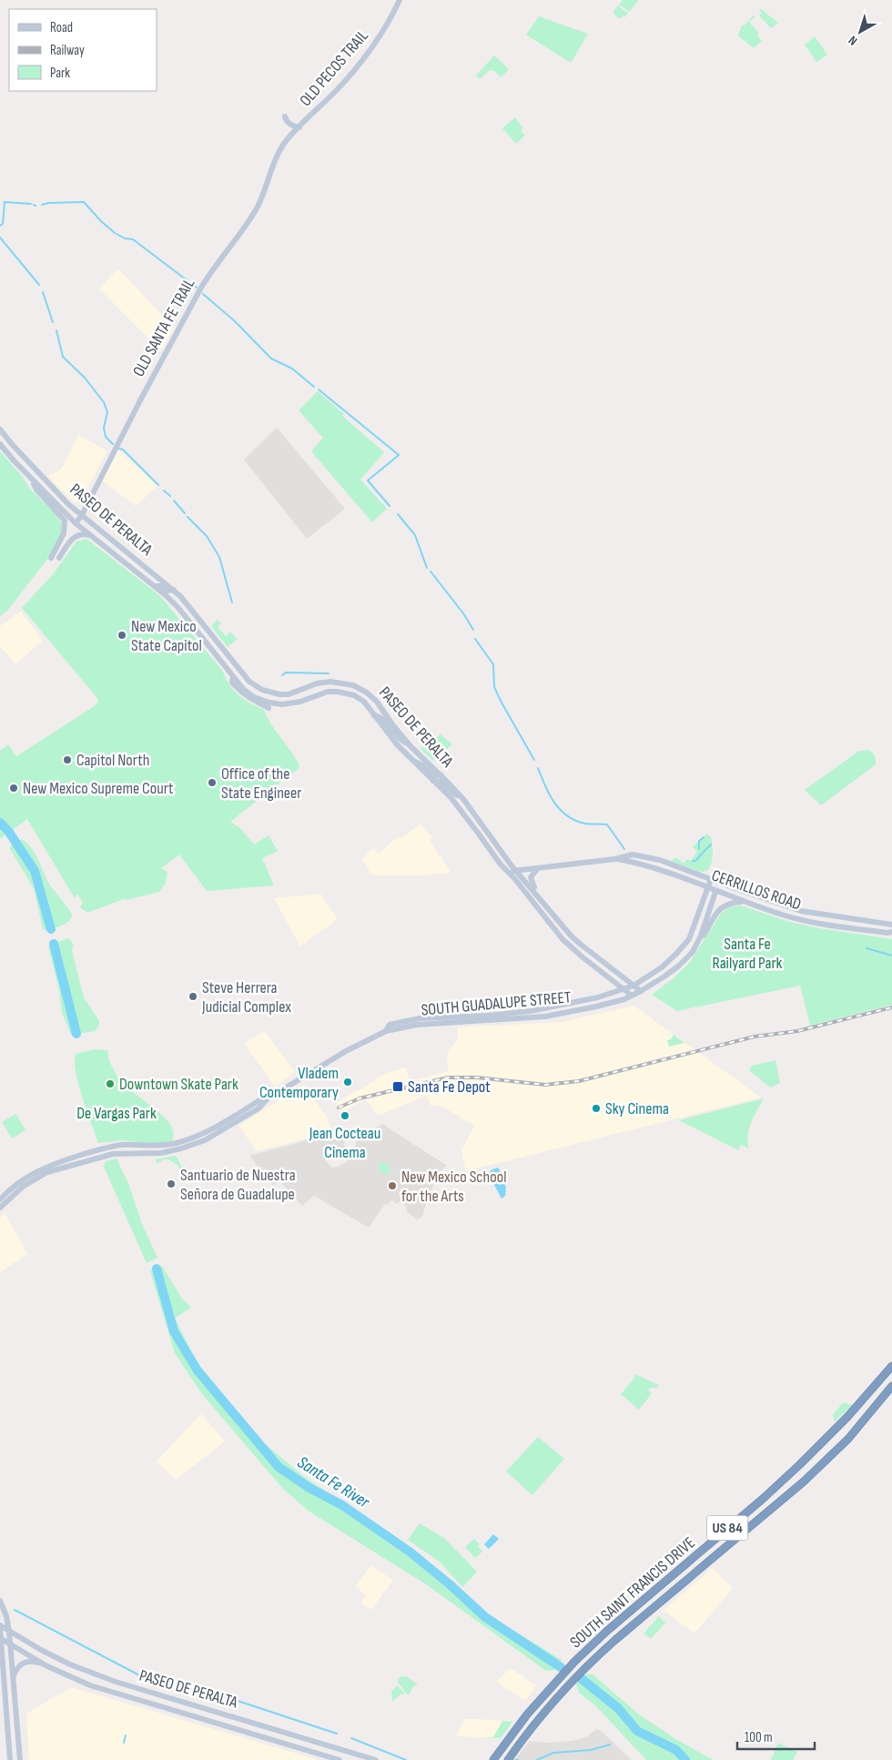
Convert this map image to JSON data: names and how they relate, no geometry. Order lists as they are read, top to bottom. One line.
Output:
{"streets":{"highway":["US 84","SOUTH SAINT FRANCIS DRIVE"],"main road":["OLD PECOS TRAIL","OLD SANTA FE TRAIL","PASEO DE PERALTA","CERRILLOS ROAD","SOUTH GUADALUPE STREET"]},"crossings":[["OLD PECOS TRAIL","OLD SANTA FE TRAIL"],["OLD SANTA FE TRAIL","PASEO DE PERALTA"],["PASEO DE PERALTA","CERRILLOS ROAD"],["PASEO DE PERALTA","SOUTH GUADALUPE STREET"],["CERRILLOS ROAD","SOUTH GUADALUPE STREET"]],"water":["Santa Fe River"],"parks":["Santa Fe Railyard Park","De Vargas Park"],"places":{"other":["New Mexico State Capitol","Capitol North","Office of the State Engineer","New Mexico Supreme Court","Steve Herrera Judicial Complex","Vladem Contemporary","Downtown Skate Park","Sky Cinema","Jean Cocteau Cinema","Santuario de Nuestra Señora de Guadalupe","New Mexico School for the Arts"],"transit":["Santa Fe Depot"]},"legend":["Road","Railway","Park"],"scale_bar":"100 m","north":"bottom left"}
